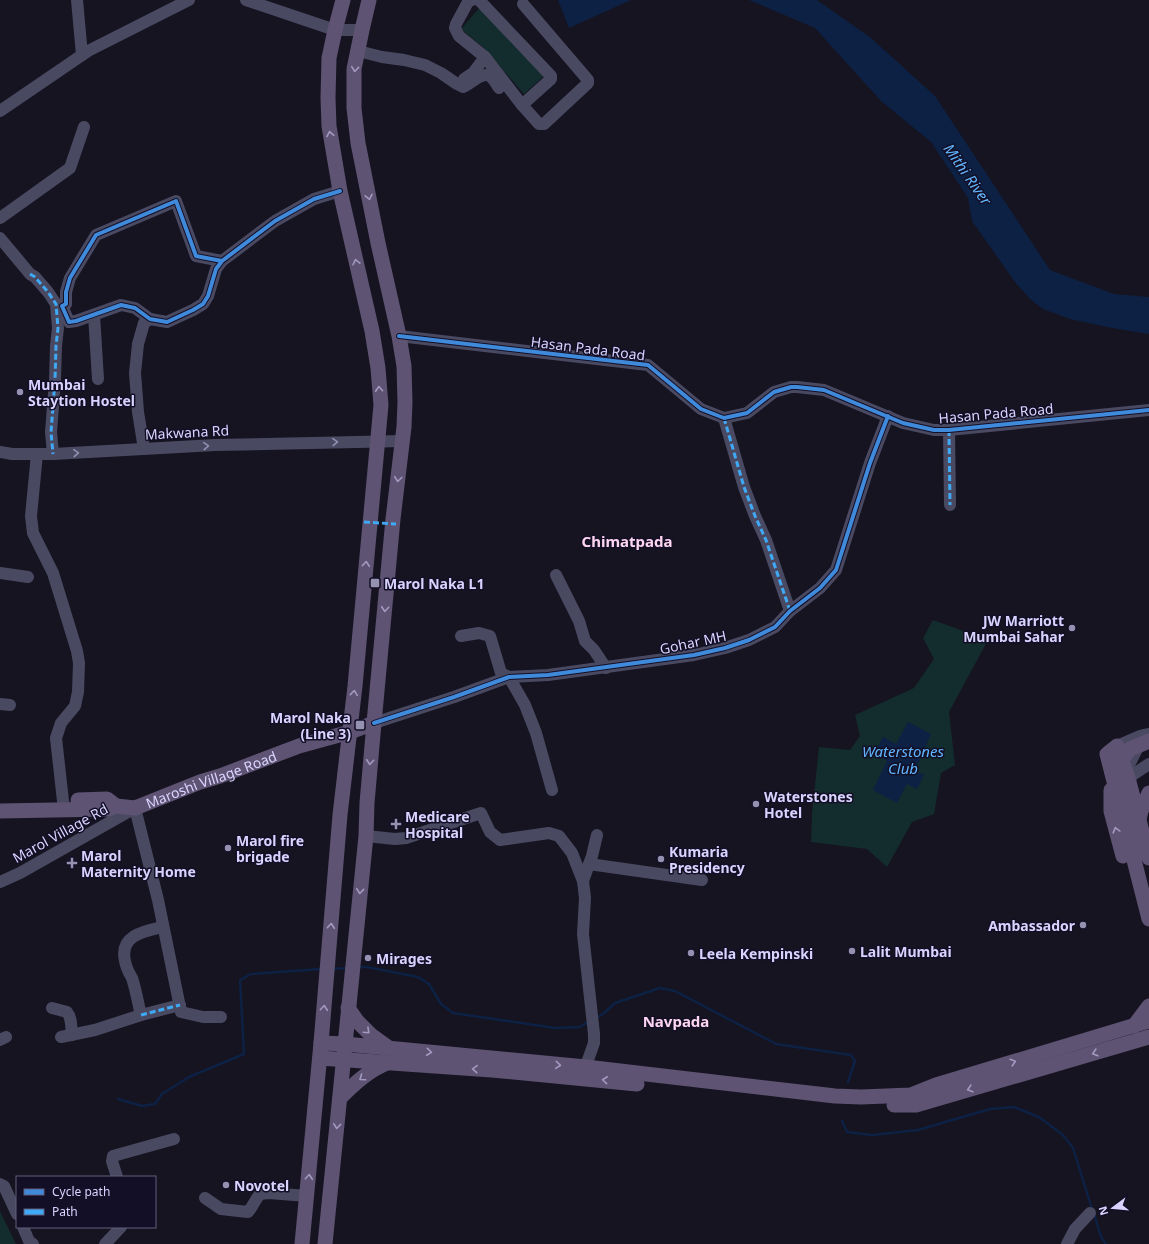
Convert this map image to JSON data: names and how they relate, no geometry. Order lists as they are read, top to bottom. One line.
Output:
{"streets":{"main road":["Maroshi Village Road"],"street":["Hasan Pada Road","Makwana Rd","Gohar MH","Marol Village Rd"]},"crossings":[["Hasan Pada Road","Gohar MH"],["Gohar MH","Maroshi Village Road"],["Maroshi Village Road","Marol Village Rd"]],"one_way":["Makwana Rd"],"districts":["Chimatpada","Navpada"],"water":["Mithi River","Waterstones Club"],"places":{"other":["Mumbai Staytion Hostel","JW Marriott Mumbai Sahar","Waterstones Hotel","Marol fire brigade","Kumaria Presidency","Ambassador","Lalit Mumbai","Leela Kempinski","Mirages","Novotel"],"transit":["Marol Naka L1","Marol Naka (Line 3)"],"health":["Medicare Hospital","Marol Maternity Home"]},"legend":["Cycle path","Path"],"north":"left"}
